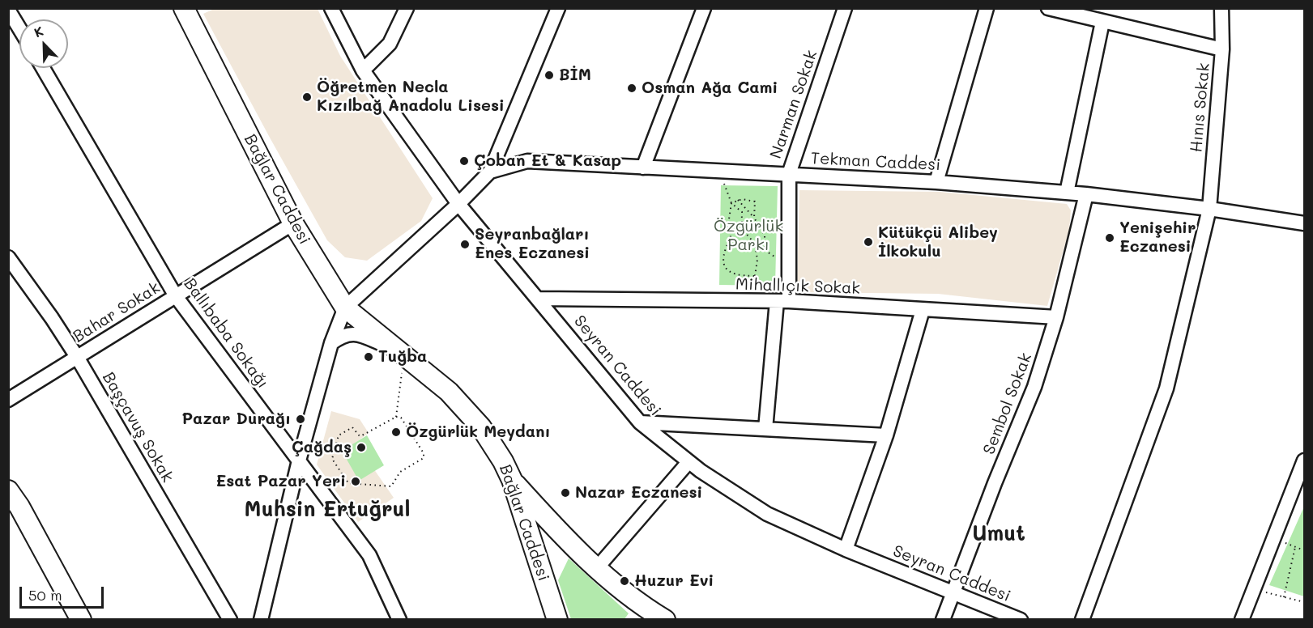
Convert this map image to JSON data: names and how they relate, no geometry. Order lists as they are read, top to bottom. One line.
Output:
{"streets":{"main road":["Bağlar Caddesi"],"street":["Narman Sokak","Hınıs Sokak","Tekman Caddesi","Mihallıçık Sokak","Bahar Sokak","Ballıbaba Sokağı","Seyran Caddesi","Sembol Sokak","Başçavuş Sokak"]},"crossings":[["Narman Sokak","Tekman Caddesi"],["Narman Sokak","Mihallıçık Sokak"],["Hınıs Sokak","Tekman Caddesi"],["Tekman Caddesi","Bağlar Caddesi"],["Tekman Caddesi","Seyran Caddesi"],["Tekman Caddesi","Sembol Sokak"],["Bağlar Caddesi","Bahar Sokak"],["Mihallıçık Sokak","Seyran Caddesi"],["Mihallıçık Sokak","Sembol Sokak"],["Bahar Sokak","Ballıbaba Sokağı"],["Bahar Sokak","Başçavuş Sokak"],["Seyran Caddesi","Sembol Sokak"]],"districts":["Muhsin Ertuğrul","Umut"],"parks":["Özgürlük Parkı"],"places":["BİM","Osman Ağa Cami","Öğretmen Necla Kızılbağ Anadolu Lisesi","Çoban Et & Kasap","Yenişehir Eczanesi","Kütükçü Alibey İlkokulu","Seyranbağları Enes Eczanesi","Tuğba","Pazar Durağı","Özgürlük Meydanı","Çağdaş","Esat Pazar Yeri","Nazar Eczanesi","Huzur Evi"],"scale_bar":"50 m","north":"top left"}
